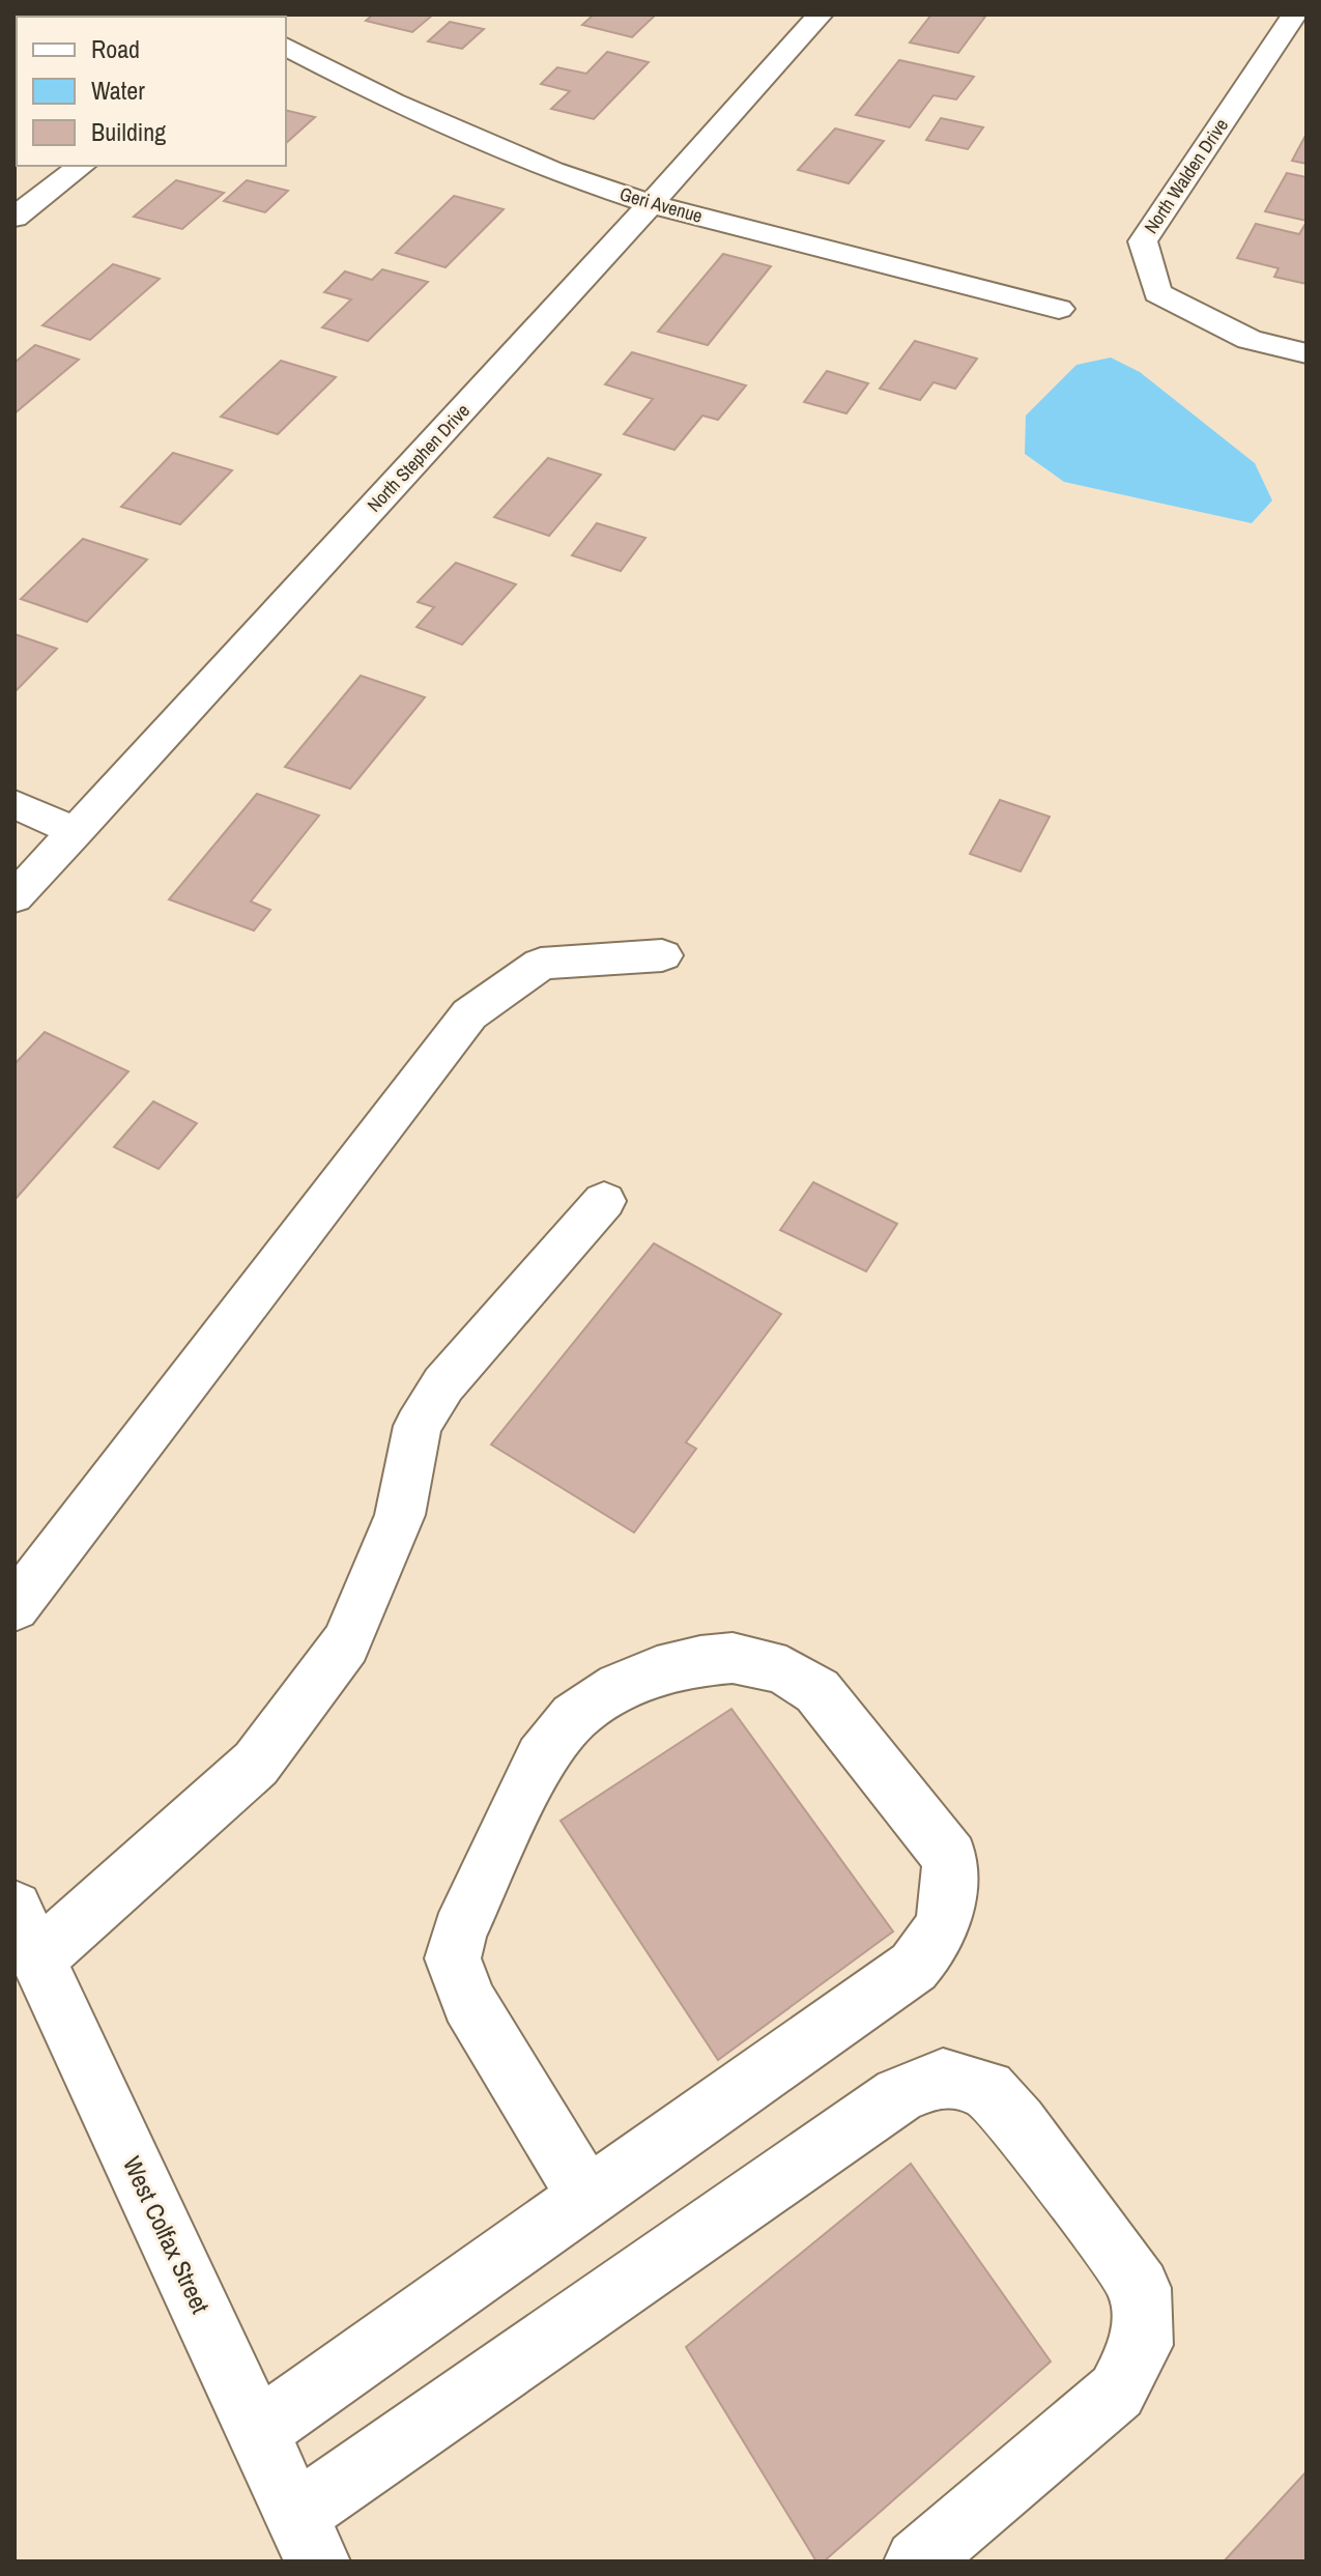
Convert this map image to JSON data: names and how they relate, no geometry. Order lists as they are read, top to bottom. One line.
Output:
{"streets":{"street":["North Walden Drive","Geri Avenue","North Stephen Drive","West Colfax Street"]},"crossings":[["Geri Avenue","North Stephen Drive"]],"legend":["Road","Water","Building"]}
